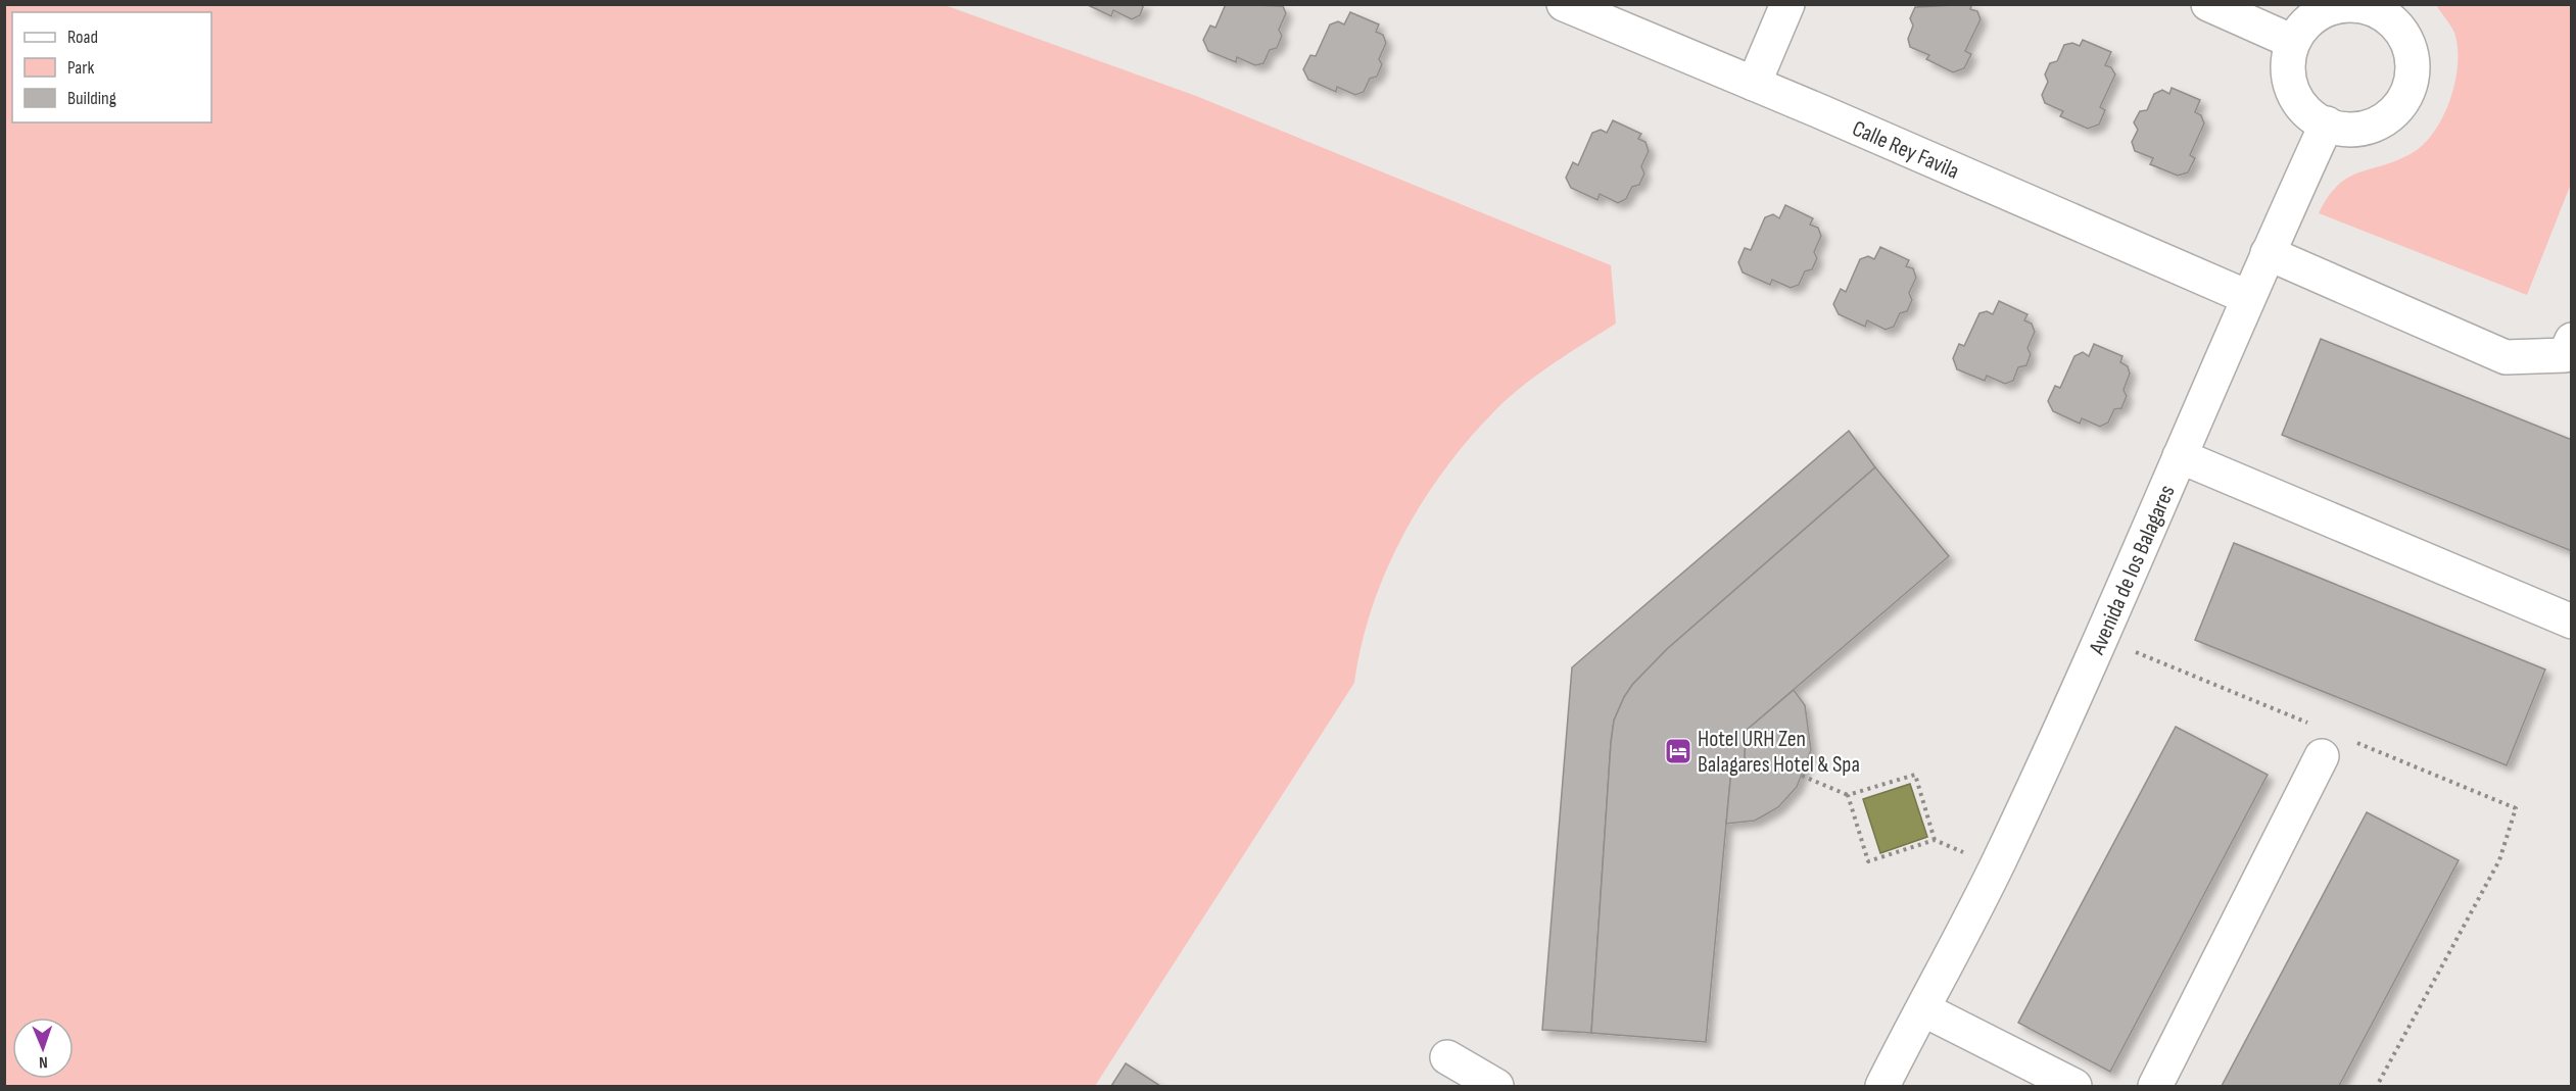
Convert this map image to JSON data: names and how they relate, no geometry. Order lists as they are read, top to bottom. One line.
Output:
{"streets":{"street":["Calle Rey Favila","Avenida de los Balagares"]},"crossings":[["Calle Rey Favila","Avenida de los Balagares"]],"places":{"hotel":["Hotel URH Zen Balagares Hotel & Spa"]},"legend":["Road","Park","Building"],"north":"bottom"}
